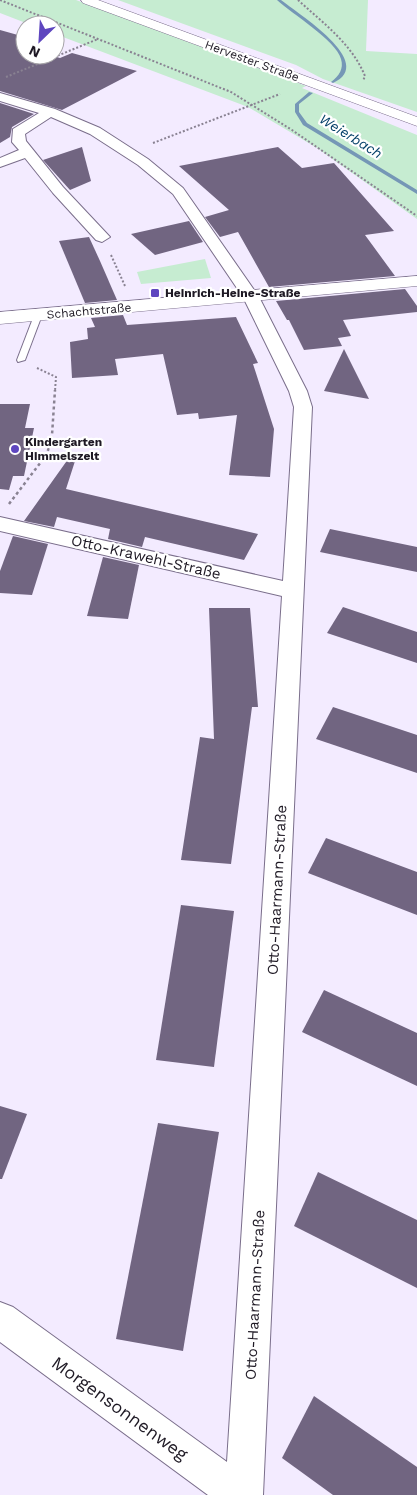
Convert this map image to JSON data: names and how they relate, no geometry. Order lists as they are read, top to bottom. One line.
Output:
{"streets":{"main road":["Hervester Straße","Schachtstraße"],"street":["Otto-Krawehl-Straße","Otto-Haarmann-Straße","Morgensonnenweg"]},"crossings":[["Schachtstraße","Otto-Haarmann-Straße"],["Otto-Krawehl-Straße","Otto-Haarmann-Straße"]],"water":["Weierbach"],"places":{"transit":["Heinrich-Heine-Straße"],"other":["Kindergarten Himmelszelt"]},"north":"bottom left"}
